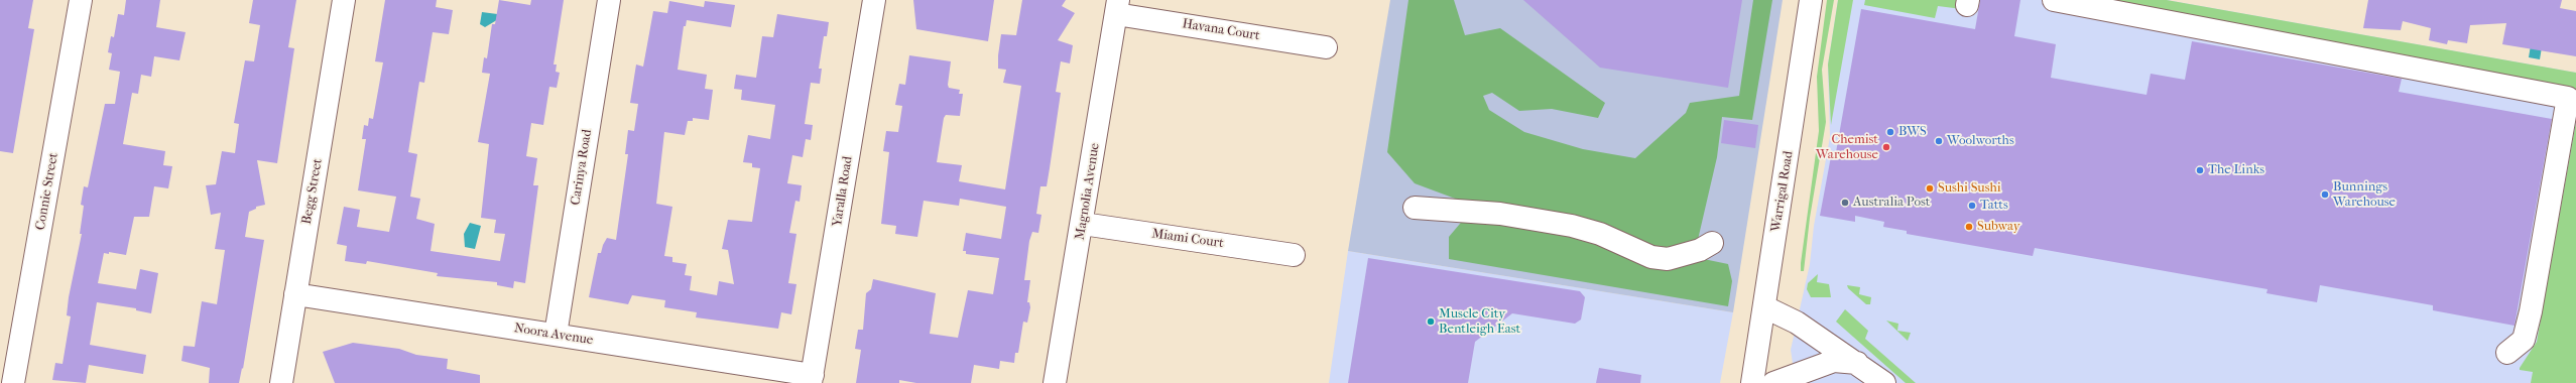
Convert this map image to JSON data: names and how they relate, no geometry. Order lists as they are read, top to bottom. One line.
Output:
{"streets":{"main road":["Havana Court","Carinya Road","Connie Street","Begg Street","Yaralla Road","Magnolia Avenue","Warrigal Road","Miami Court","Noora Avenue"]},"crossings":[["Havana Court","Magnolia Avenue"],["Carinya Road","Noora Avenue"],["Begg Street","Noora Avenue"],["Yaralla Road","Noora Avenue"],["Magnolia Avenue","Miami Court"]],"places":["BWS","Woolworths","Chemist Warehouse","The Links","Sushi Sushi","Bunnings Warehouse","Australia Post","Tatts","Subway","Muscle City Bentleigh East"]}
